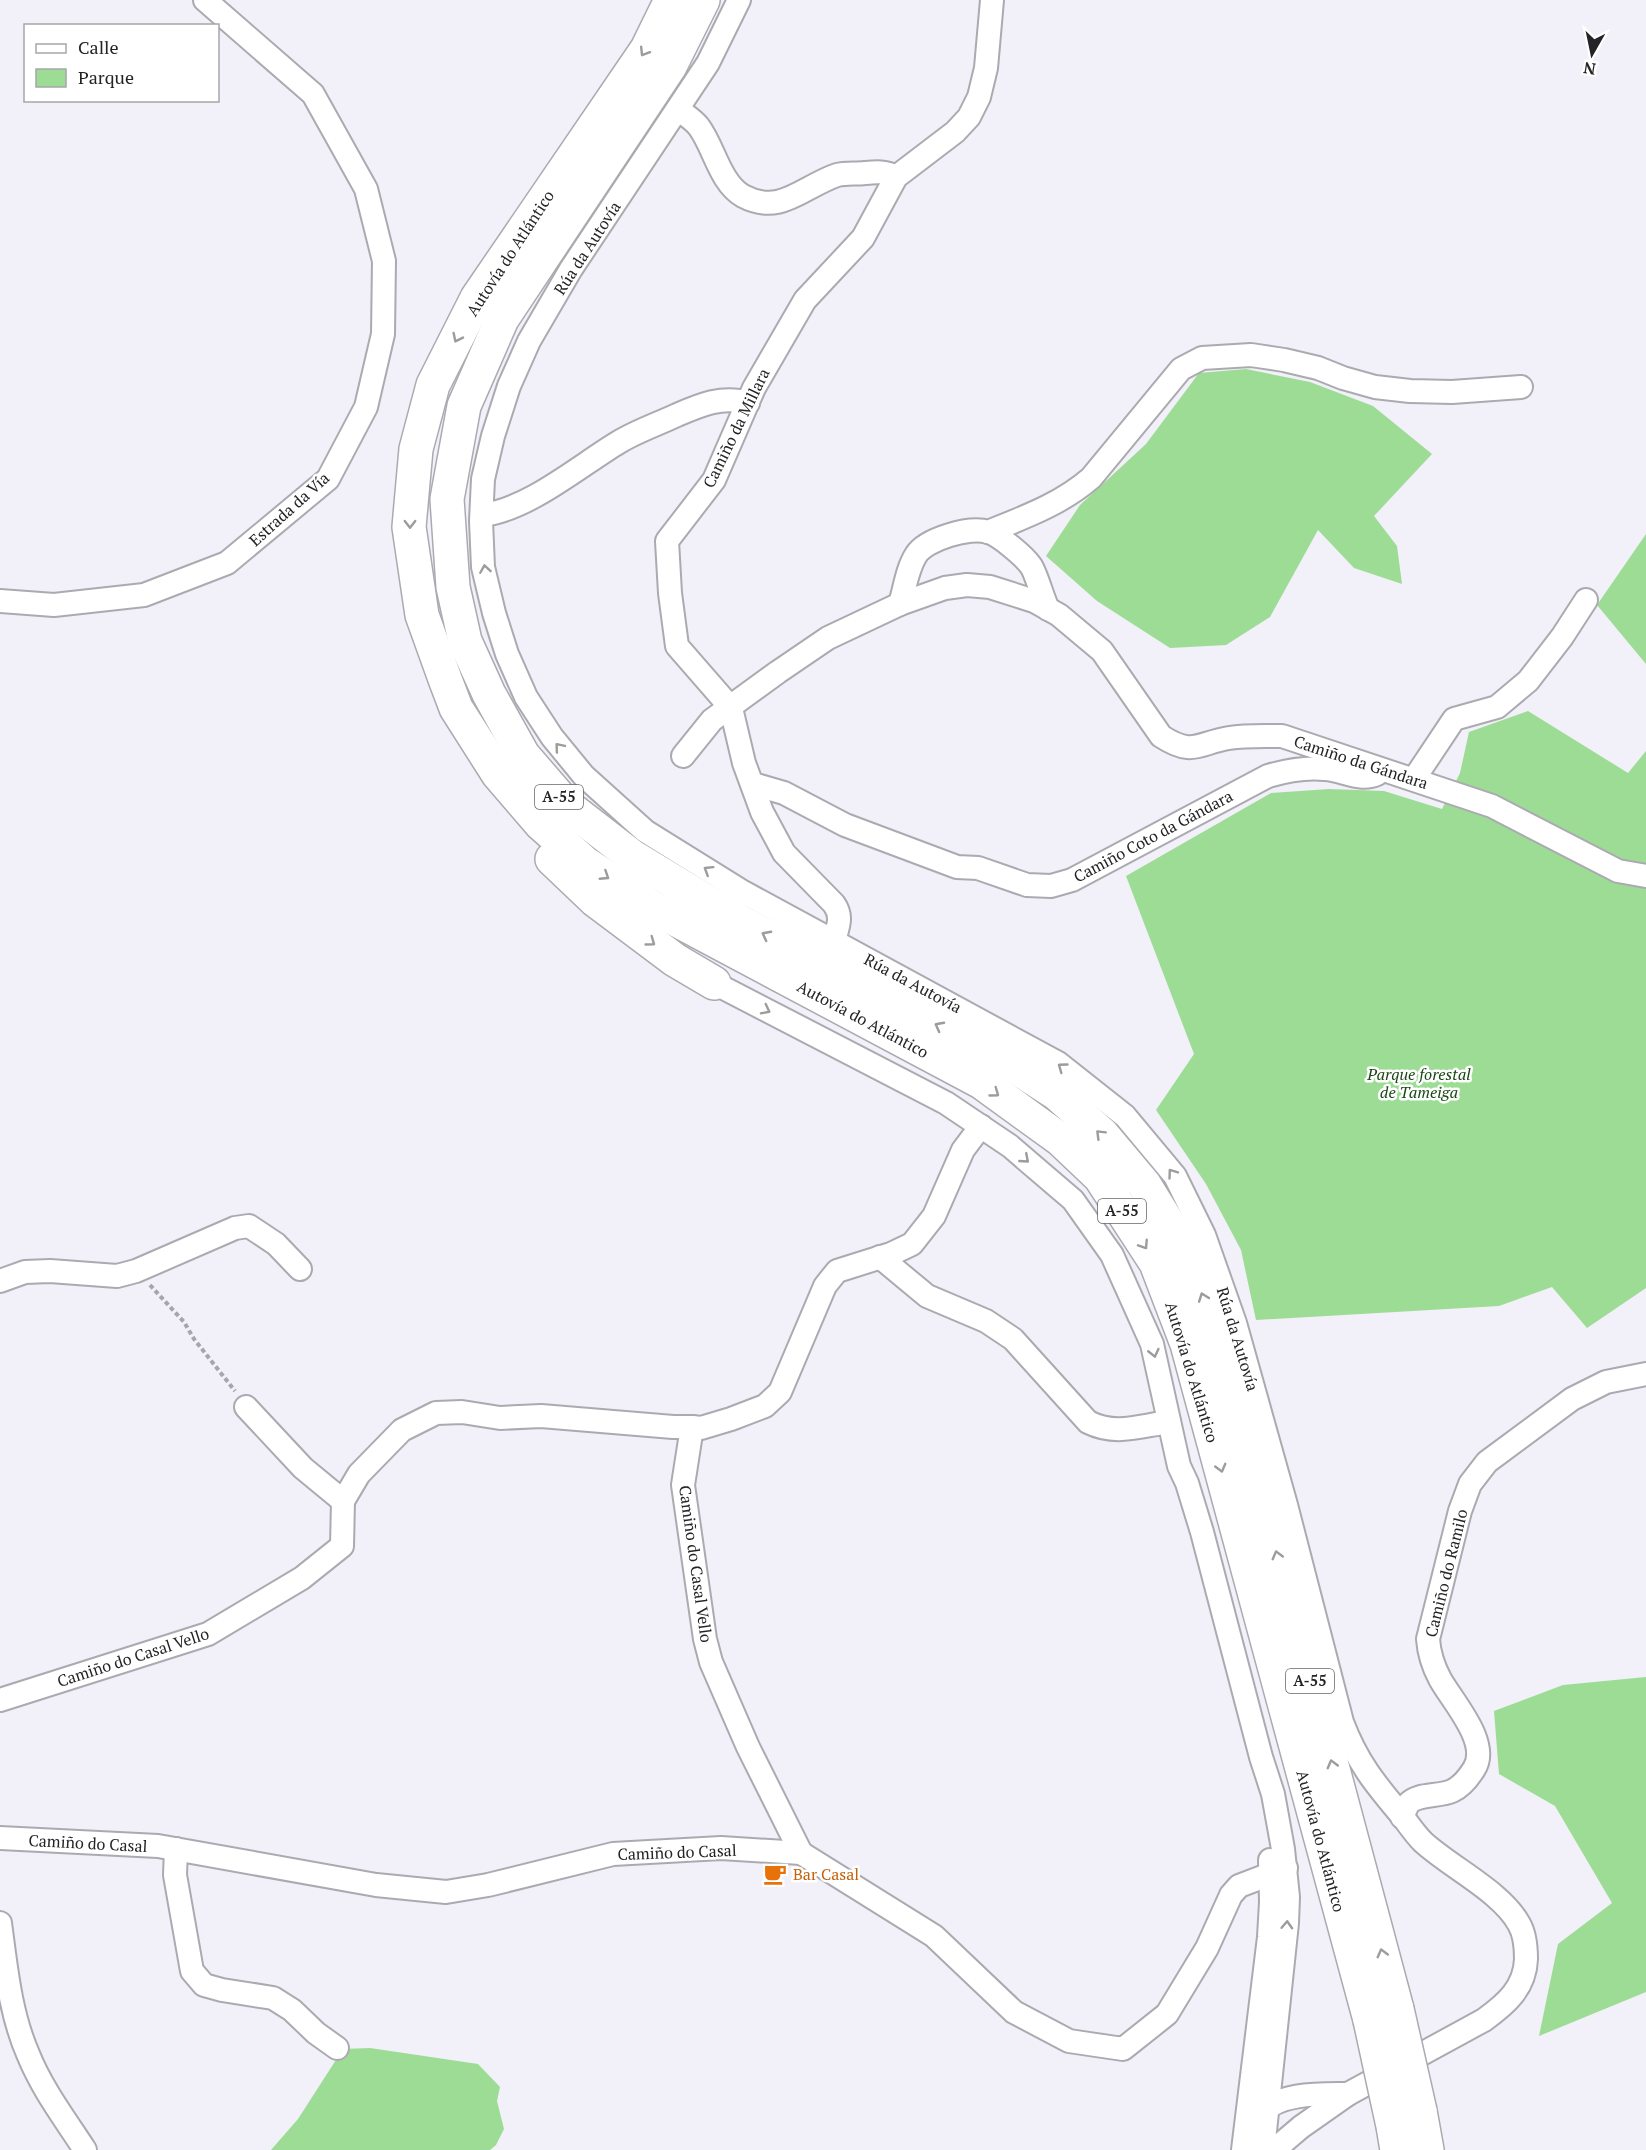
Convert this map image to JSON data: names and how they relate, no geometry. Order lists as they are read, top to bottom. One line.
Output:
{"streets":{"highway":["Autovía do Atlántico","A-55"],"street":["Rúa da Autovía","Camiño da Millara","Estrada da Vía","Camiño da Gándara","Camiño Coto da Gándara","Camiño do Casal Vello","Camiño do Ramilo","Camiño do Casal"]},"crossings":[["Rúa da Autovía","Camiño da Millara"],["Camiño da Millara","Camiño da Gándara"],["Camiño da Millara","Camiño Coto da Gándara"],["Camiño da Gándara","Camiño Coto da Gándara"],["Camiño do Casal Vello","Camiño do Casal"]],"parks":["Parque forestal de Tameiga"],"places":{"cafe":["Bar Casal"]},"legend":["Calle","Parque"],"north":"bottom"}
